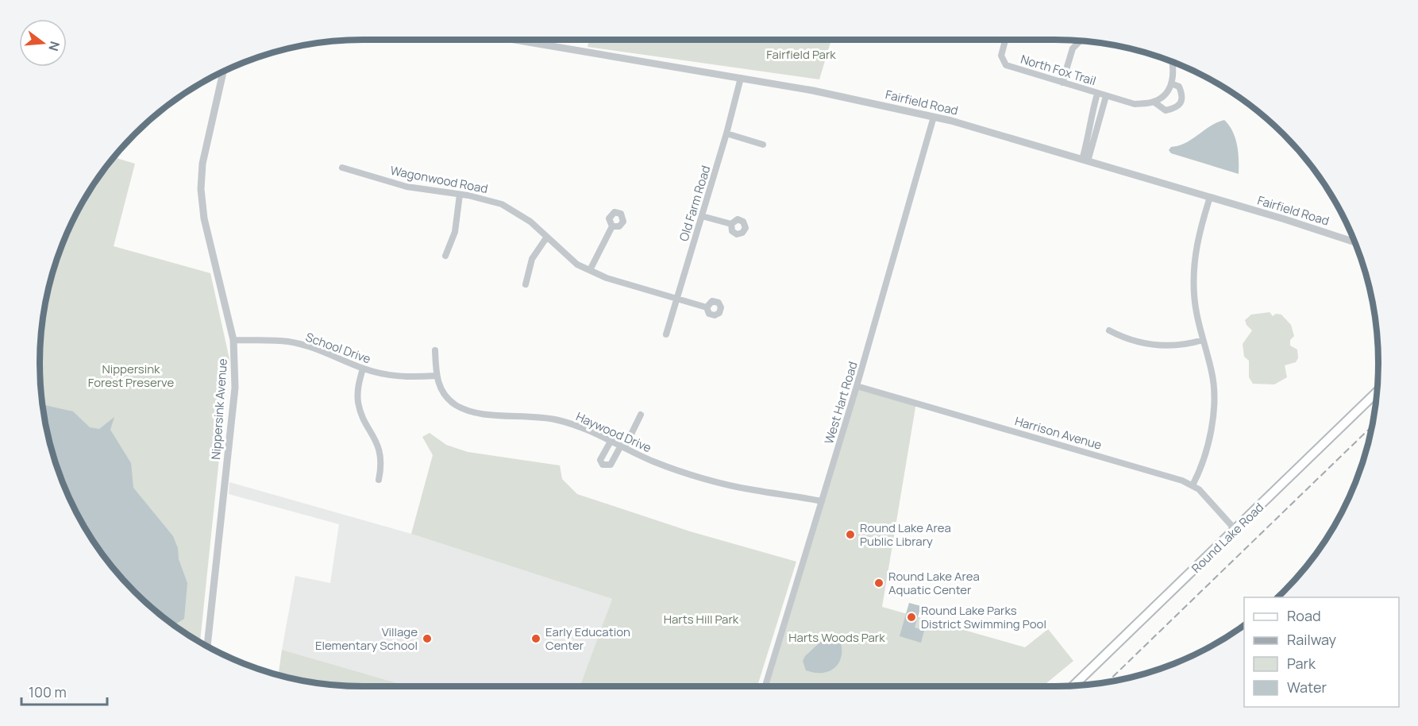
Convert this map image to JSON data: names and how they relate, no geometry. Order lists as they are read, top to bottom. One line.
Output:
{"streets":{"main road":["Round Lake Road"],"street":["North Fox Trail","Fairfield Road","Wagonwood Road","Old Farm Road","School Drive","West Hart Road","Nippersink Avenue","Haywood Drive","Harrison Avenue"]},"crossings":[["Fairfield Road","Old Farm Road"],["Fairfield Road","West Hart Road"],["Wagonwood Road","Old Farm Road"],["School Drive","Nippersink Avenue"],["School Drive","Haywood Drive"],["West Hart Road","Haywood Drive"],["West Hart Road","Harrison Avenue"],["Harrison Avenue","Round Lake Road"]],"parks":["Fairfield Park","Nippersink Forest Preserve","Harts Hill Park","Harts Woods Park"],"places":["Round Lake Area Public Library","Round Lake Area Aquatic Center","Round Lake Parks District Swimming Pool","Village Elementary School","Early Education Center"],"legend":["Road","Railway","Park","Water"],"scale_bar":"100 m","north":"right"}
